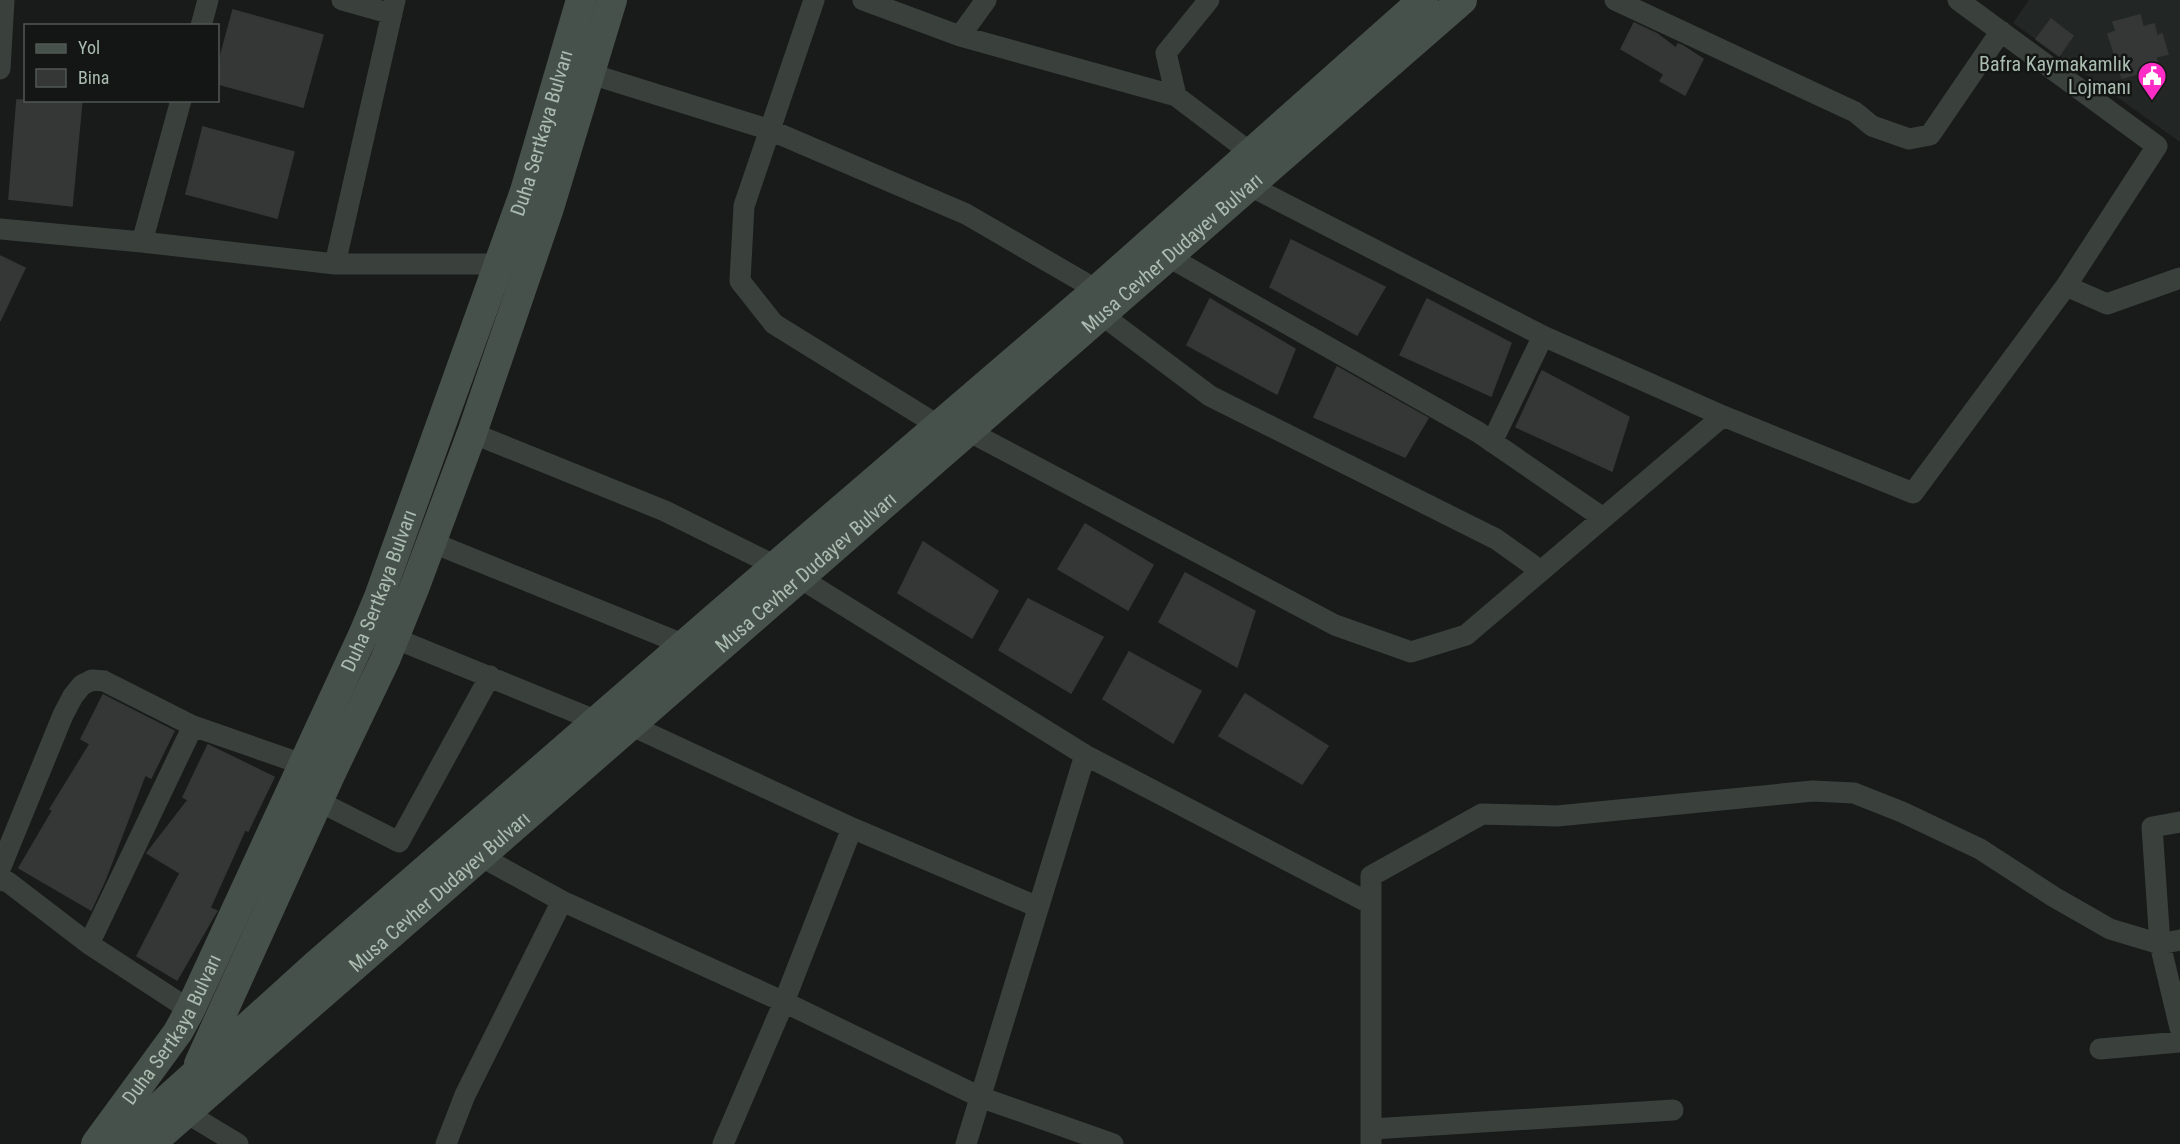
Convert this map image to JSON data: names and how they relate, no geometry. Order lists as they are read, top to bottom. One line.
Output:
{"streets":{"main road":["Duha Sertkaya Bulvarı","Musa Cevher Dudayev Bulvarı"]},"crossings":[["Duha Sertkaya Bulvarı","Musa Cevher Dudayev Bulvarı"]],"places":{"public building":["Bafra Kaymakamlık Lojmanı"]},"legend":["Yol","Bina"]}
